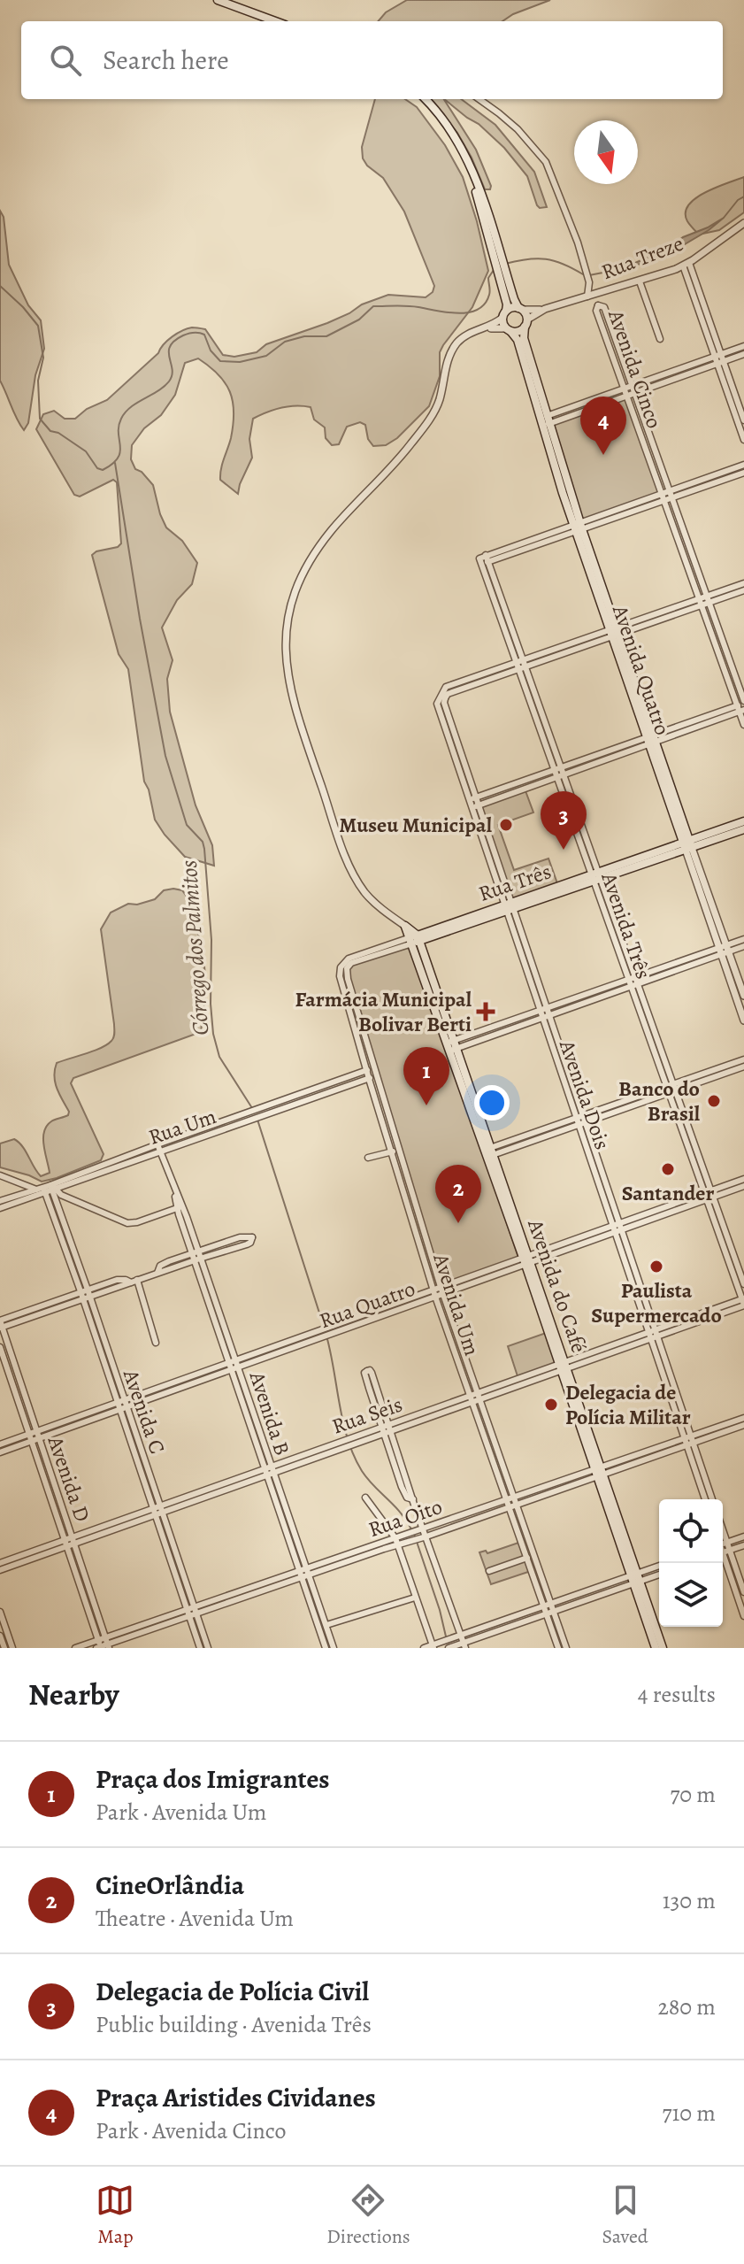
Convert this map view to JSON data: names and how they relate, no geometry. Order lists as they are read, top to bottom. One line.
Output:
{"streets":{"main road":["Avenida Quatro","Rua Três","Avenida do Café"],"street":["Rua Treze","Avenida Cinco","Avenida Três","Avenida Dois","Rua Um","Rua Quatro","Avenida Um","Avenida C","Avenida B","Rua Seis","Avenida D","Rua Oito"]},"crossings":[["Rua Treze","Avenida Quatro"],["Avenida Quatro","Rua Três"],["Rua Três","Avenida Três"],["Rua Três","Avenida Dois"],["Rua Três","Avenida do Café"],["Rua Três","Avenida Um"],["Avenida Três","Avenida Dois"],["Avenida Três","Rua Quatro"],["Avenida Três","Rua Seis"],["Avenida Dois","Rua Quatro"],["Avenida Dois","Rua Seis"],["Avenida Dois","Rua Oito"],["Rua Um","Avenida Um"],["Rua Um","Avenida C"],["Rua Um","Avenida B"],["Avenida do Café","Rua Quatro"],["Avenida do Café","Rua Seis"],["Avenida do Café","Rua Oito"],["Rua Quatro","Avenida Um"],["Rua Quatro","Avenida C"],["Rua Quatro","Avenida B"],["Rua Quatro","Avenida D"],["Avenida Um","Rua Seis"],["Avenida Um","Rua Oito"],["Avenida C","Rua Seis"],["Avenida C","Rua Oito"],["Avenida B","Rua Seis"],["Avenida B","Rua Oito"],["Rua Seis","Avenida D"],["Avenida D","Rua Oito"]],"water":["Córrego dos Palmitos"],"places":{"other":["Museu Municipal","Banco do Brasil","Santander","Paulista Supermercado","Delegacia de Polícia Militar"],"health":["Farmácia Municipal Bolivar Berti"]},"north":"bottom","page":{"search":"Search here","pins":["4","3","1","2"],"heading":["Nearby","4 results"],"list":[{"mark":"1","name":"Praça dos Imigrantes","note":"Park · Avenida Um","value":"70 m"},{"mark":"2","name":"CineOrlândia","note":"Theatre · Avenida Um","value":"130 m"},{"mark":"3","name":"Delegacia de Polícia Civil","note":"Public building · Avenida Três","value":"280 m"},{"mark":"4","name":"Praça Aristides Cividanes","note":"Park · Avenida Cinco","value":"710 m"}],"nav":["Map","Directions","Saved"]}}
